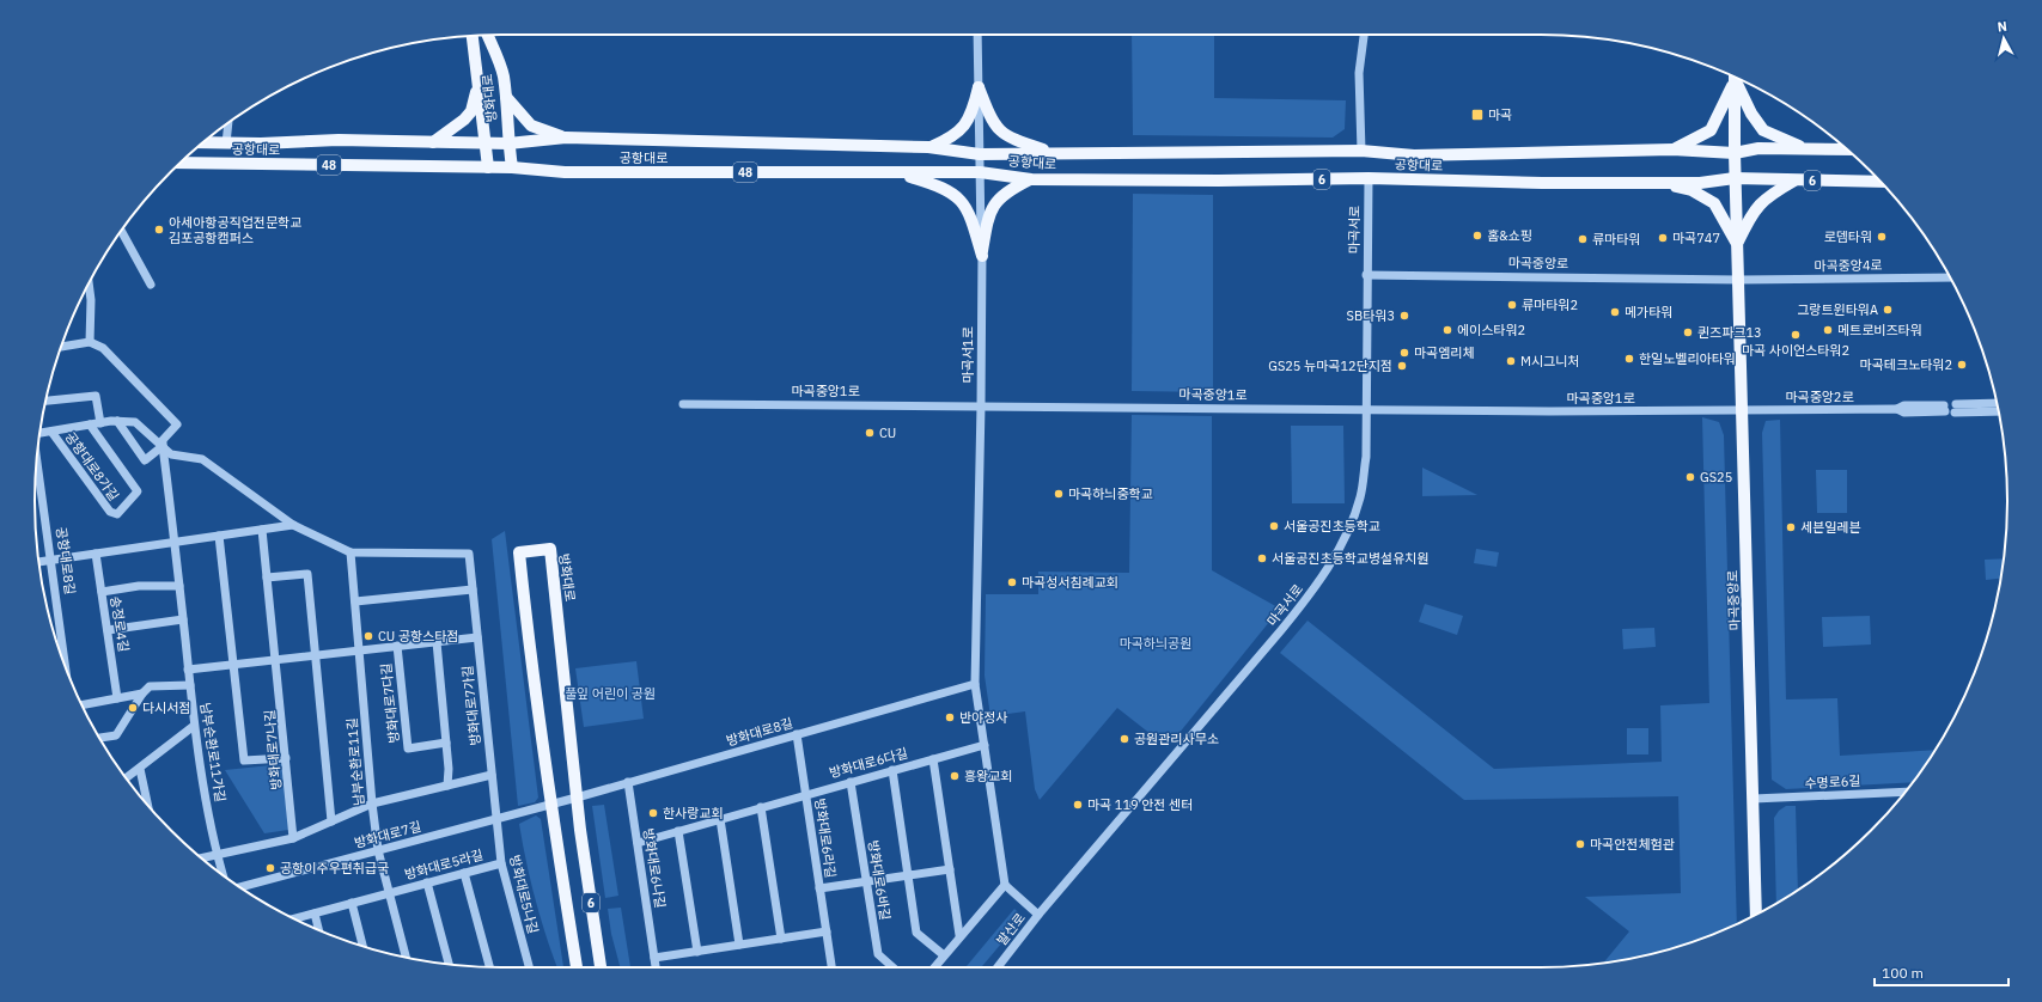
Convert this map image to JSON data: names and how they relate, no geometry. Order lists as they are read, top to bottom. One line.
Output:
{"streets":{"main road":["방화대로","공항대로","48","6","마곡중앙로"],"street":["마곡서로","마곡중앙4로","마곡서1로","마곡중앙1로","마곡중앙2로","공항대로8가길","공항대로8길","송정로4길","방화대로7다길","방화대로7가길","방화대로8길","방화대로7나길","남부순환로11가길","남부순환로11길","방화대로6다길","수명로6길","방화대로7길","방화대로6라길","방화대로5라길","방화대로6나길","방화대로6바길","방화대로5나길","발산로"]},"crossings":[["방화대로","공항대로"],["방화대로","방화대로8길"],["방화대로","방화대로7길"],["공항대로","6"],["공항대로","마곡서로"],["공항대로","마곡중앙로"],["공항대로","마곡서1로"],["6","마곡서1로"],["6","방화대로8길"],["6","방화대로6다길"],["6","발산로"],["마곡서로","마곡중앙로"],["마곡서로","마곡중앙1로"],["마곡서로","발산로"],["마곡중앙로","마곡중앙4로"],["마곡중앙로","마곡중앙1로"],["마곡중앙로","마곡중앙2로"],["마곡중앙로","수명로6길"],["마곡서1로","마곡중앙1로"],["마곡서1로","방화대로8길"],["마곡중앙1로","마곡중앙2로"],["공항대로8가길","방화대로7가길"],["공항대로8가길","남부순환로11가길"],["방화대로7다길","방화대로7가길"],["방화대로7다길","방화대로7나길"],["방화대로7다길","남부순환로11가길"],["방화대로7다길","남부순환로11길"],["방화대로7가길","남부순환로11길"],["방화대로7가길","방화대로7길"],["방화대로7가길","방화대로5나길"],["방화대로8길","방화대로7길"],["방화대로8길","방화대로6라길"],["방화대로8길","방화대로6나길"],["남부순환로11길","방화대로7길"],["남부순환로11길","방화대로5라길"],["방화대로6다길","방화대로6라길"],["방화대로6다길","방화대로6나길"],["방화대로6다길","방화대로6바길"],["방화대로7길","방화대로5나길"],["방화대로6라길","방화대로6바길"],["방화대로5라길","방화대로5나길"]],"parks":["마곡하늬공원","풀잎 어린이 공원"],"places":{"transit":["마곡"],"other":["아세아항공직업전문학교 김포공항캠퍼스","홈&쇼핑","로뎀타워","마곡747","류마타워","류마타워2","그랑트윈타워A","메가타워","SB타워3","에이스타워2","메트로비즈타워","퀸즈파크13","마곡 사이언스타워2","마곡엠리체","한일노벨리아타워","M시그니처","마곡테크노타워2","GS25 뉴마곡12단지점","CU","GS25","마곡하늬중학교","서울공진초등학교","세븐일레븐","서울공진초등학교병설유치원","마곡성서침례교회","CU 공항스타점","다시서점","반야정사","공원관리사무소","흥왕교회","마곡 119 안전 센터","한사랑교회","마곡안전체험관","공항이주우편취급국"]},"scale_bar":"100 m","north":"top"}
